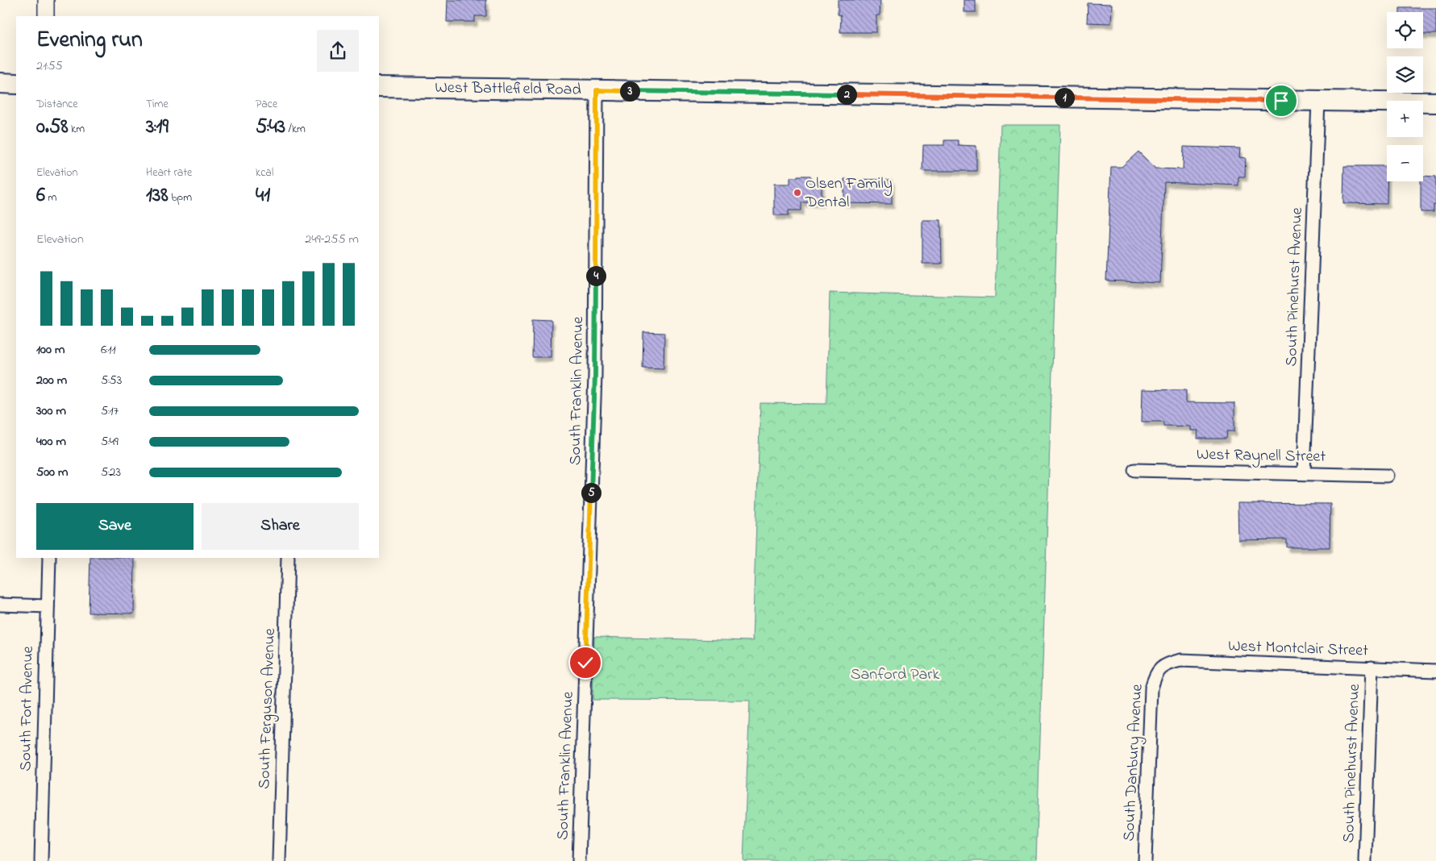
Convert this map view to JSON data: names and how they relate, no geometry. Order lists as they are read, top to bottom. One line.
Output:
{"streets":{"main road":["West Battlefield Road"],"street":["South Pinehurst Avenue","South Franklin Avenue","West Raynell Street","West Montclair Street","South Fort Avenue","South Ferguson Avenue","South Danbury Avenue"]},"crossings":[["West Battlefield Road","South Pinehurst Avenue"],["West Battlefield Road","South Franklin Avenue"],["South Pinehurst Avenue","West Raynell Street"],["South Pinehurst Avenue","West Montclair Street"],["West Montclair Street","South Danbury Avenue"]],"parks":["Sanford Park"],"places":["Olsen Family Dental"],"page":{"map_buttons":["+","−"],"heading":["Evening run","21:55"],"pins":["3","2","1","4","5"],"stats":[["Distance","0.58 km"],["Time","3:19"],["Pace","5:43 /km"],["Elevation","6 m"],["Heart rate","138 bpm"],["kcal","41"]],"chart":["Elevation","249–255 m"],"list":[{"name":"100 m","note":"6:11"},{"name":"200 m","note":"5:53"},{"name":"300 m","note":"5:17"},{"name":"400 m","note":"5:49"},{"name":"500 m","note":"5:23"}],"buttons":["Save","Share"]}}
